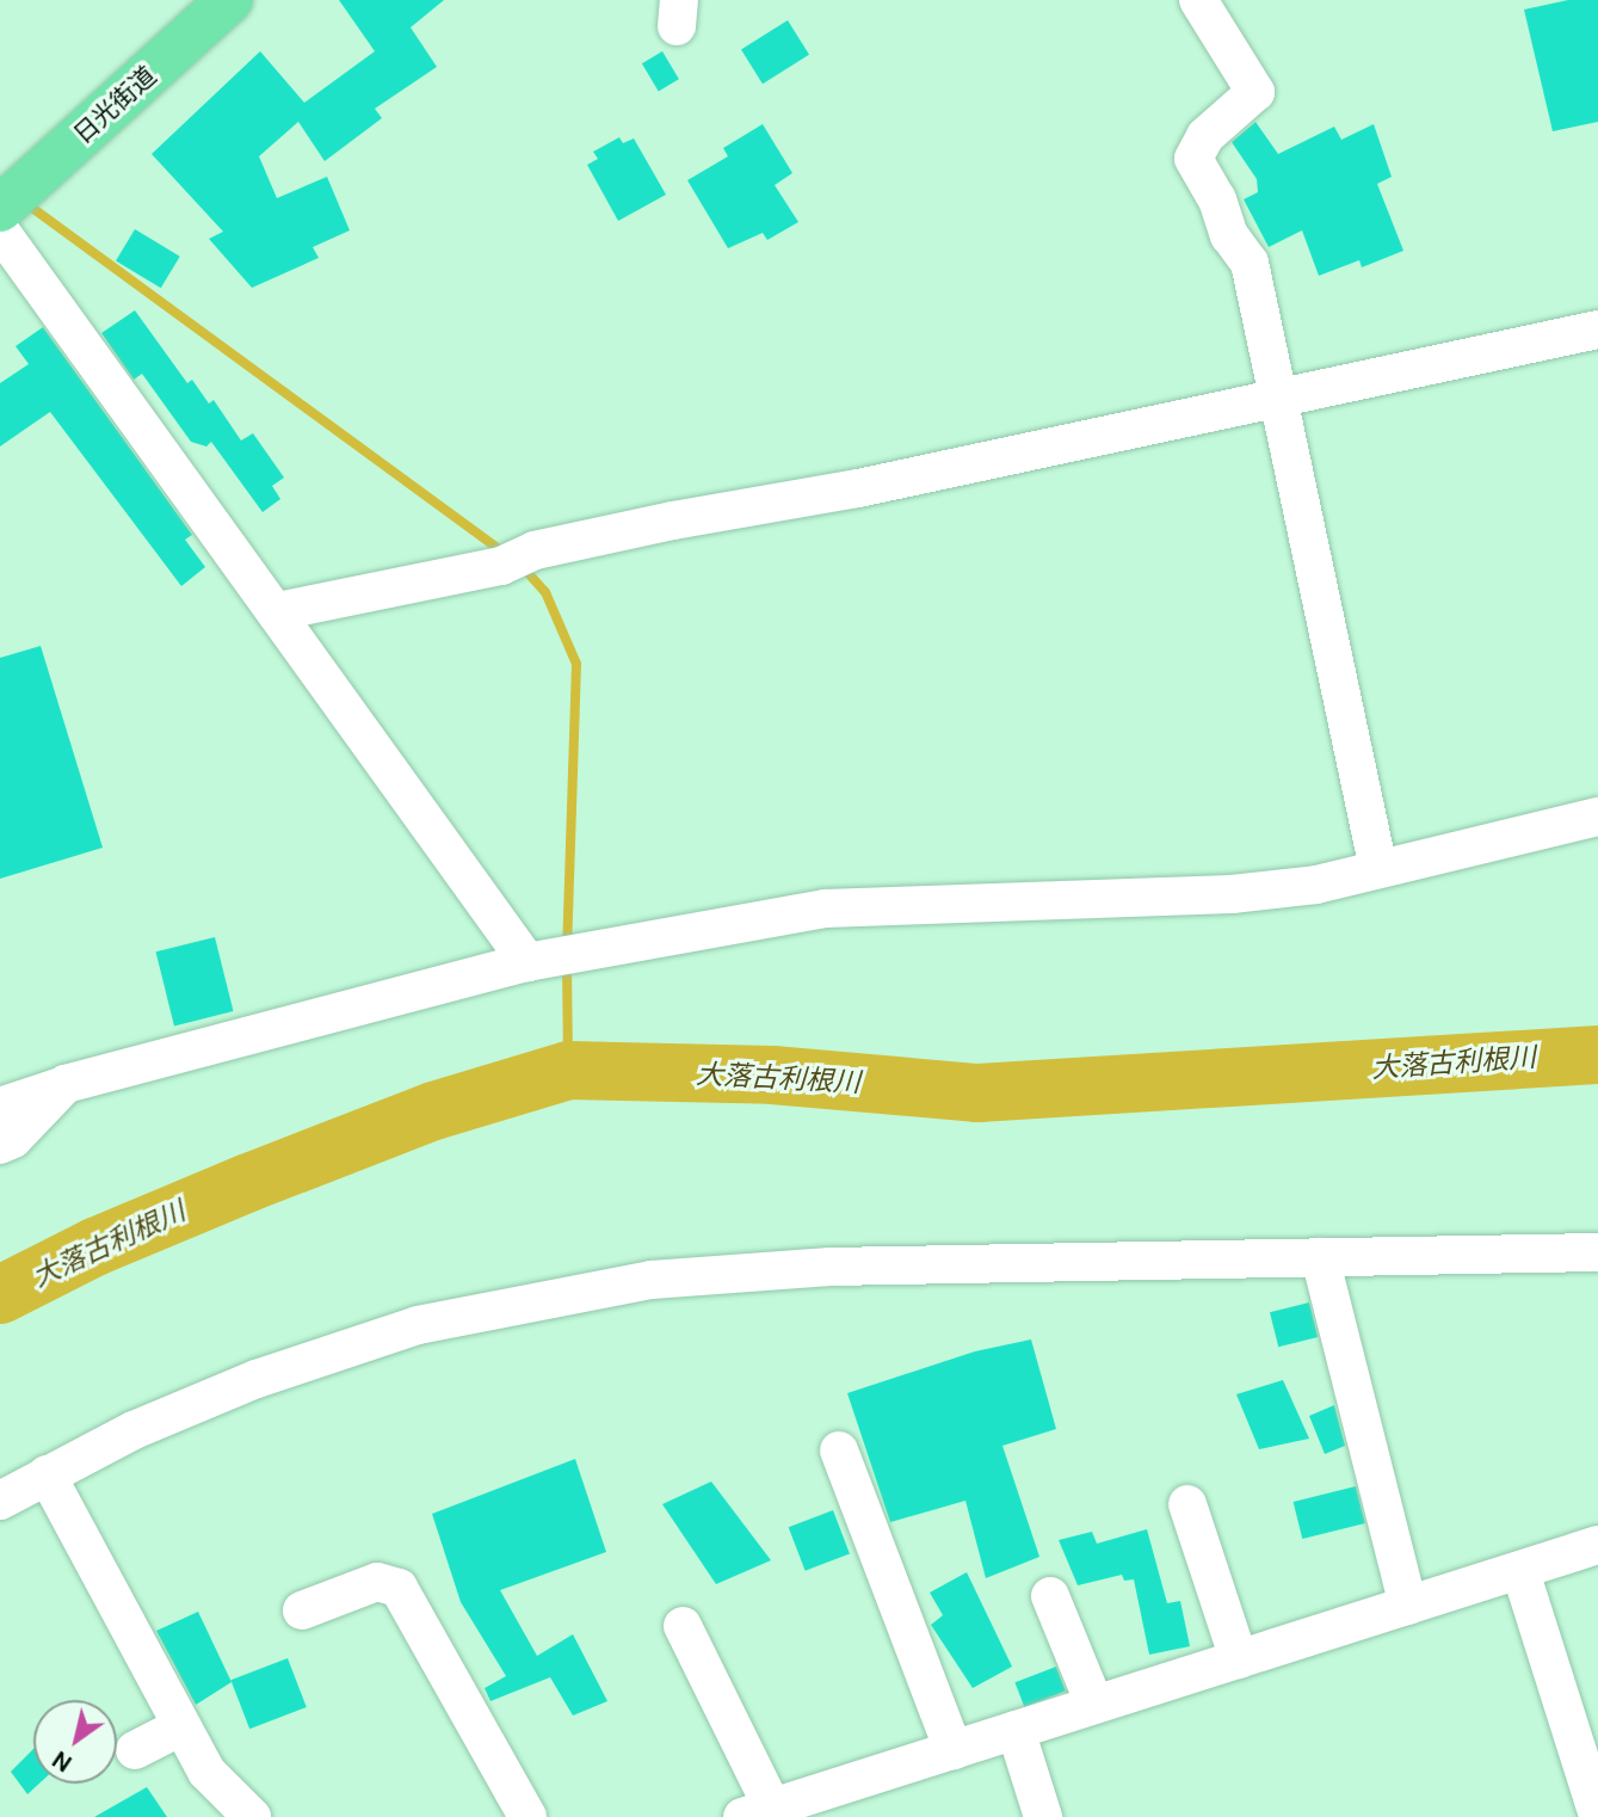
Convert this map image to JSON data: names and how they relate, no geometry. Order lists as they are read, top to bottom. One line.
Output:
{"streets":{"highway":["日光街道"]},"water":["大落古利根川"],"north":"bottom left"}
